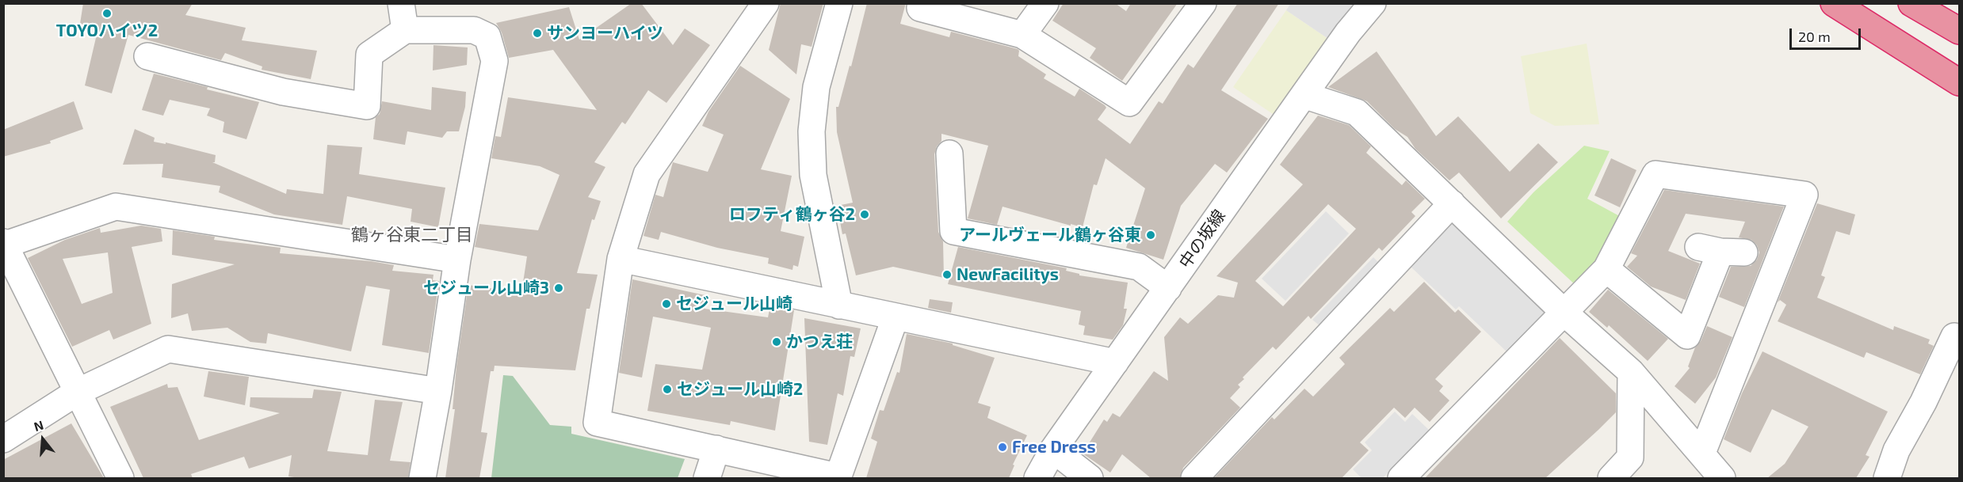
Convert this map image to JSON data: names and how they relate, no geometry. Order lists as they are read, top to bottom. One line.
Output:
{"streets":{"street":["中の坂線"]},"districts":["鶴ヶ谷東二丁目"],"places":["TOYOハイツ2","サンヨーハイツ","ロフティ鶴ヶ谷2","アールヴェール鶴ヶ谷東","NewFacilitys","セジュール山崎3","セジュール山崎","かつえ荘","セジュール山崎2","Free Dress"],"scale_bar":"20 m","north":"top"}
